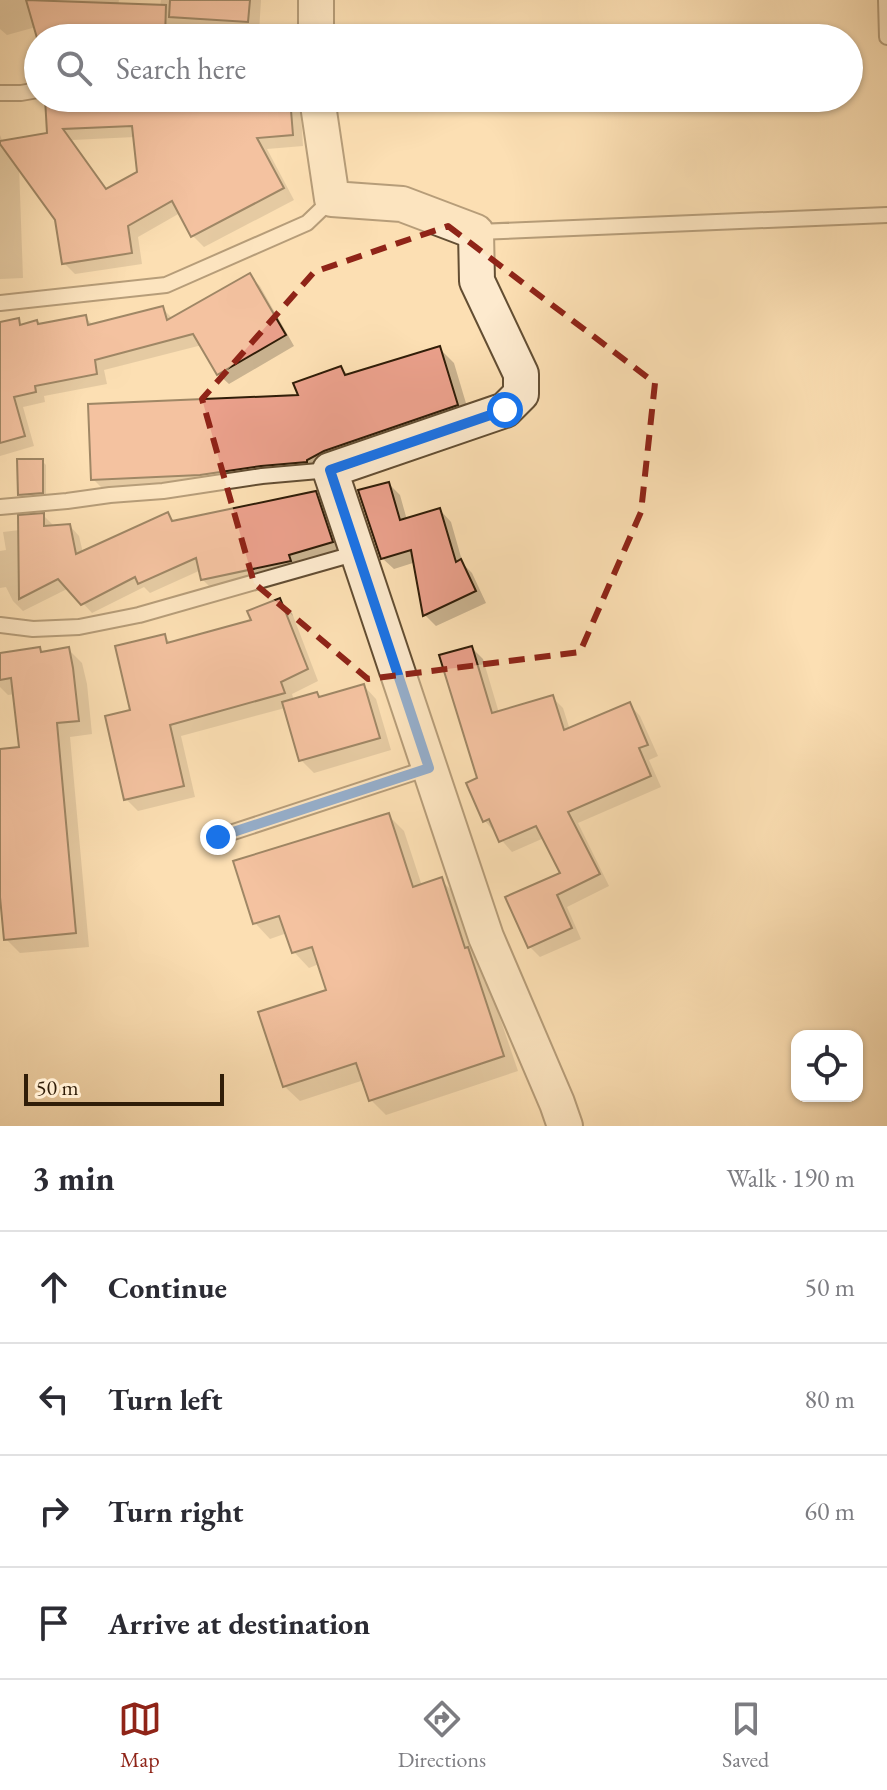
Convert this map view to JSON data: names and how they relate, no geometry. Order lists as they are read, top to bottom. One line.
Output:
{"scale_bar":"50 m","page":{"search":"Search here","scale":"50 m","heading":["3 min","Walk · 190 m"],"list":[["Continue","50 m"],["Turn left","80 m"],["Turn right","60 m"],"Arrive at destination"],"nav":["Map","Directions","Saved"]}}
